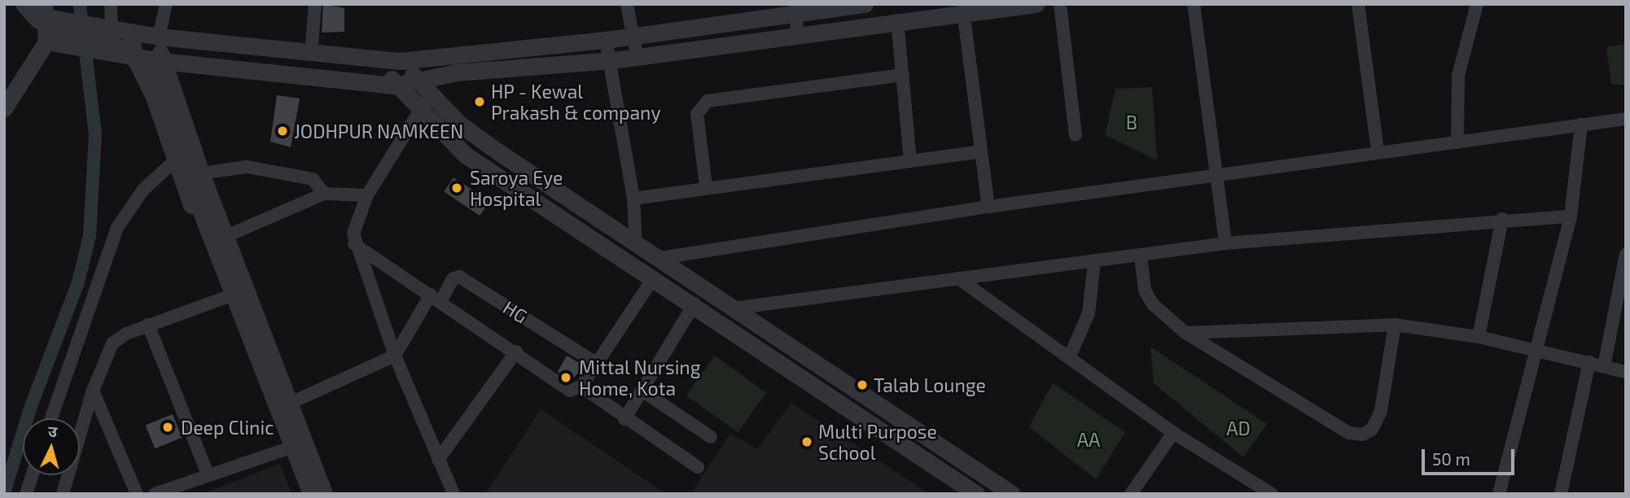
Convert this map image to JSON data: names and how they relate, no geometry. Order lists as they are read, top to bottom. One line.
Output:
{"streets":{"street":["HG"]},"parks":["B","AD","AA"],"places":["HP - Kewal Prakash & company","JODHPUR NAMKEEN","Saroya Eye Hospital","Mittal Nursing Home, Kota","Talab Lounge","Deep Clinic","Multi Purpose School"],"scale_bar":"50 m","north":"top"}
